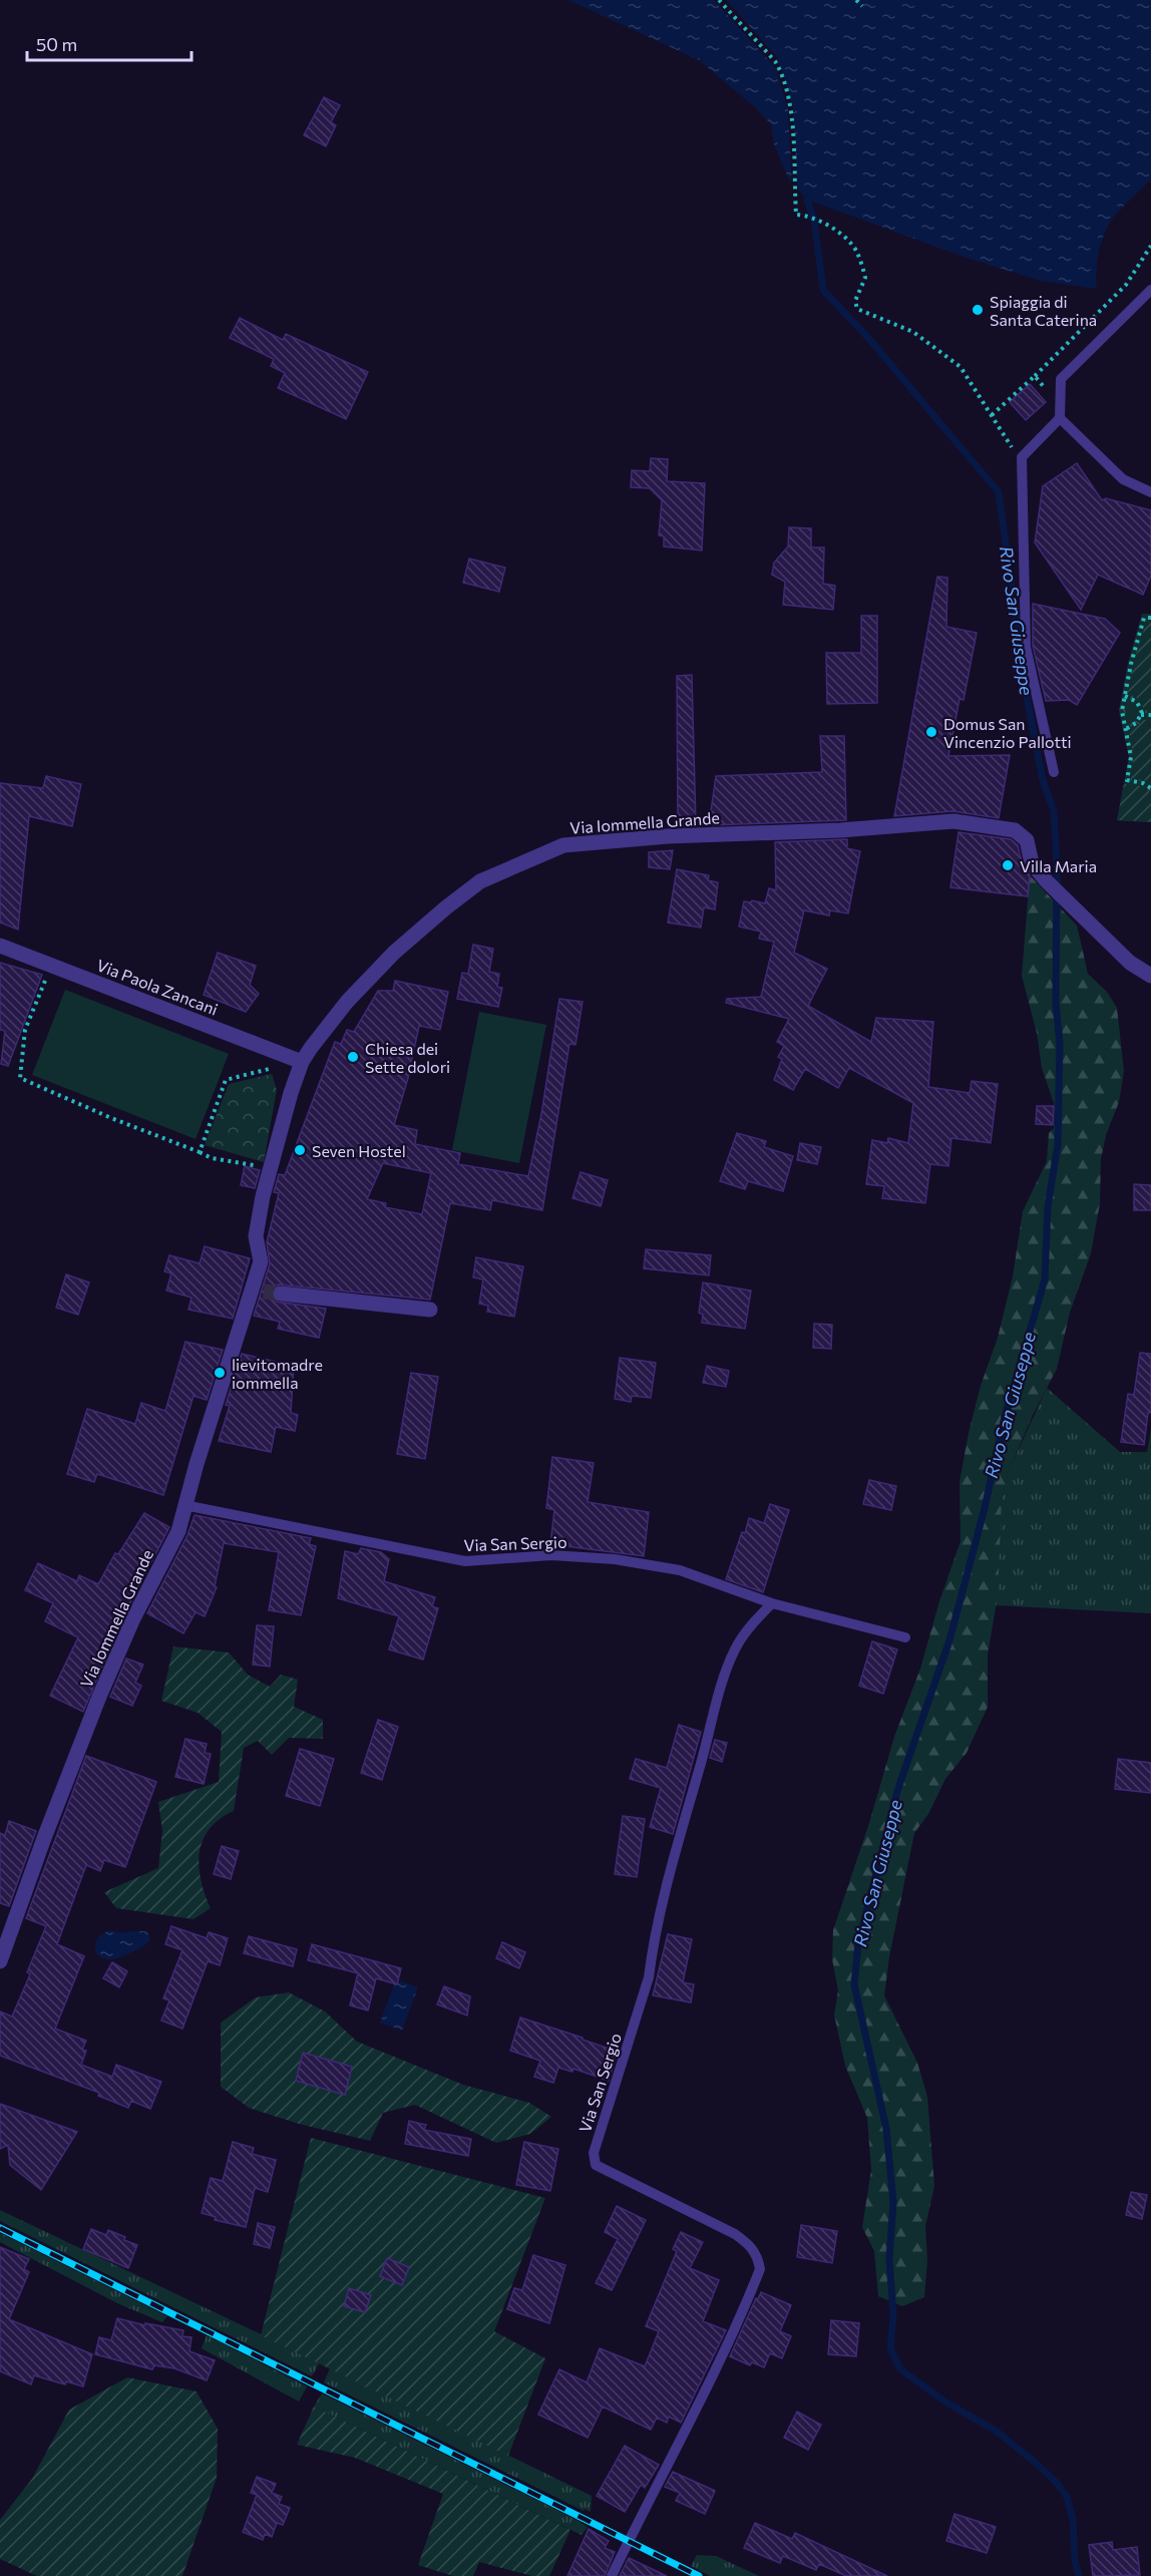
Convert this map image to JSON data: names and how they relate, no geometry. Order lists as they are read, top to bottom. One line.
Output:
{"streets":{"street":["Via Iommella Grande","Via Paola Zancani"],"lane":["Via San Sergio"]},"crossings":[["Via Iommella Grande","Via Paola Zancani"],["Via Iommella Grande","Via San Sergio"]],"water":["Rivo San Giuseppe"],"places":["Spiaggia di Santa Caterina","Domus San Vincenzio Pallotti","Villa Maria","Chiesa dei Sette dolori","Seven Hostel","lievitomadre iommella"],"scale_bar":"50 m"}
